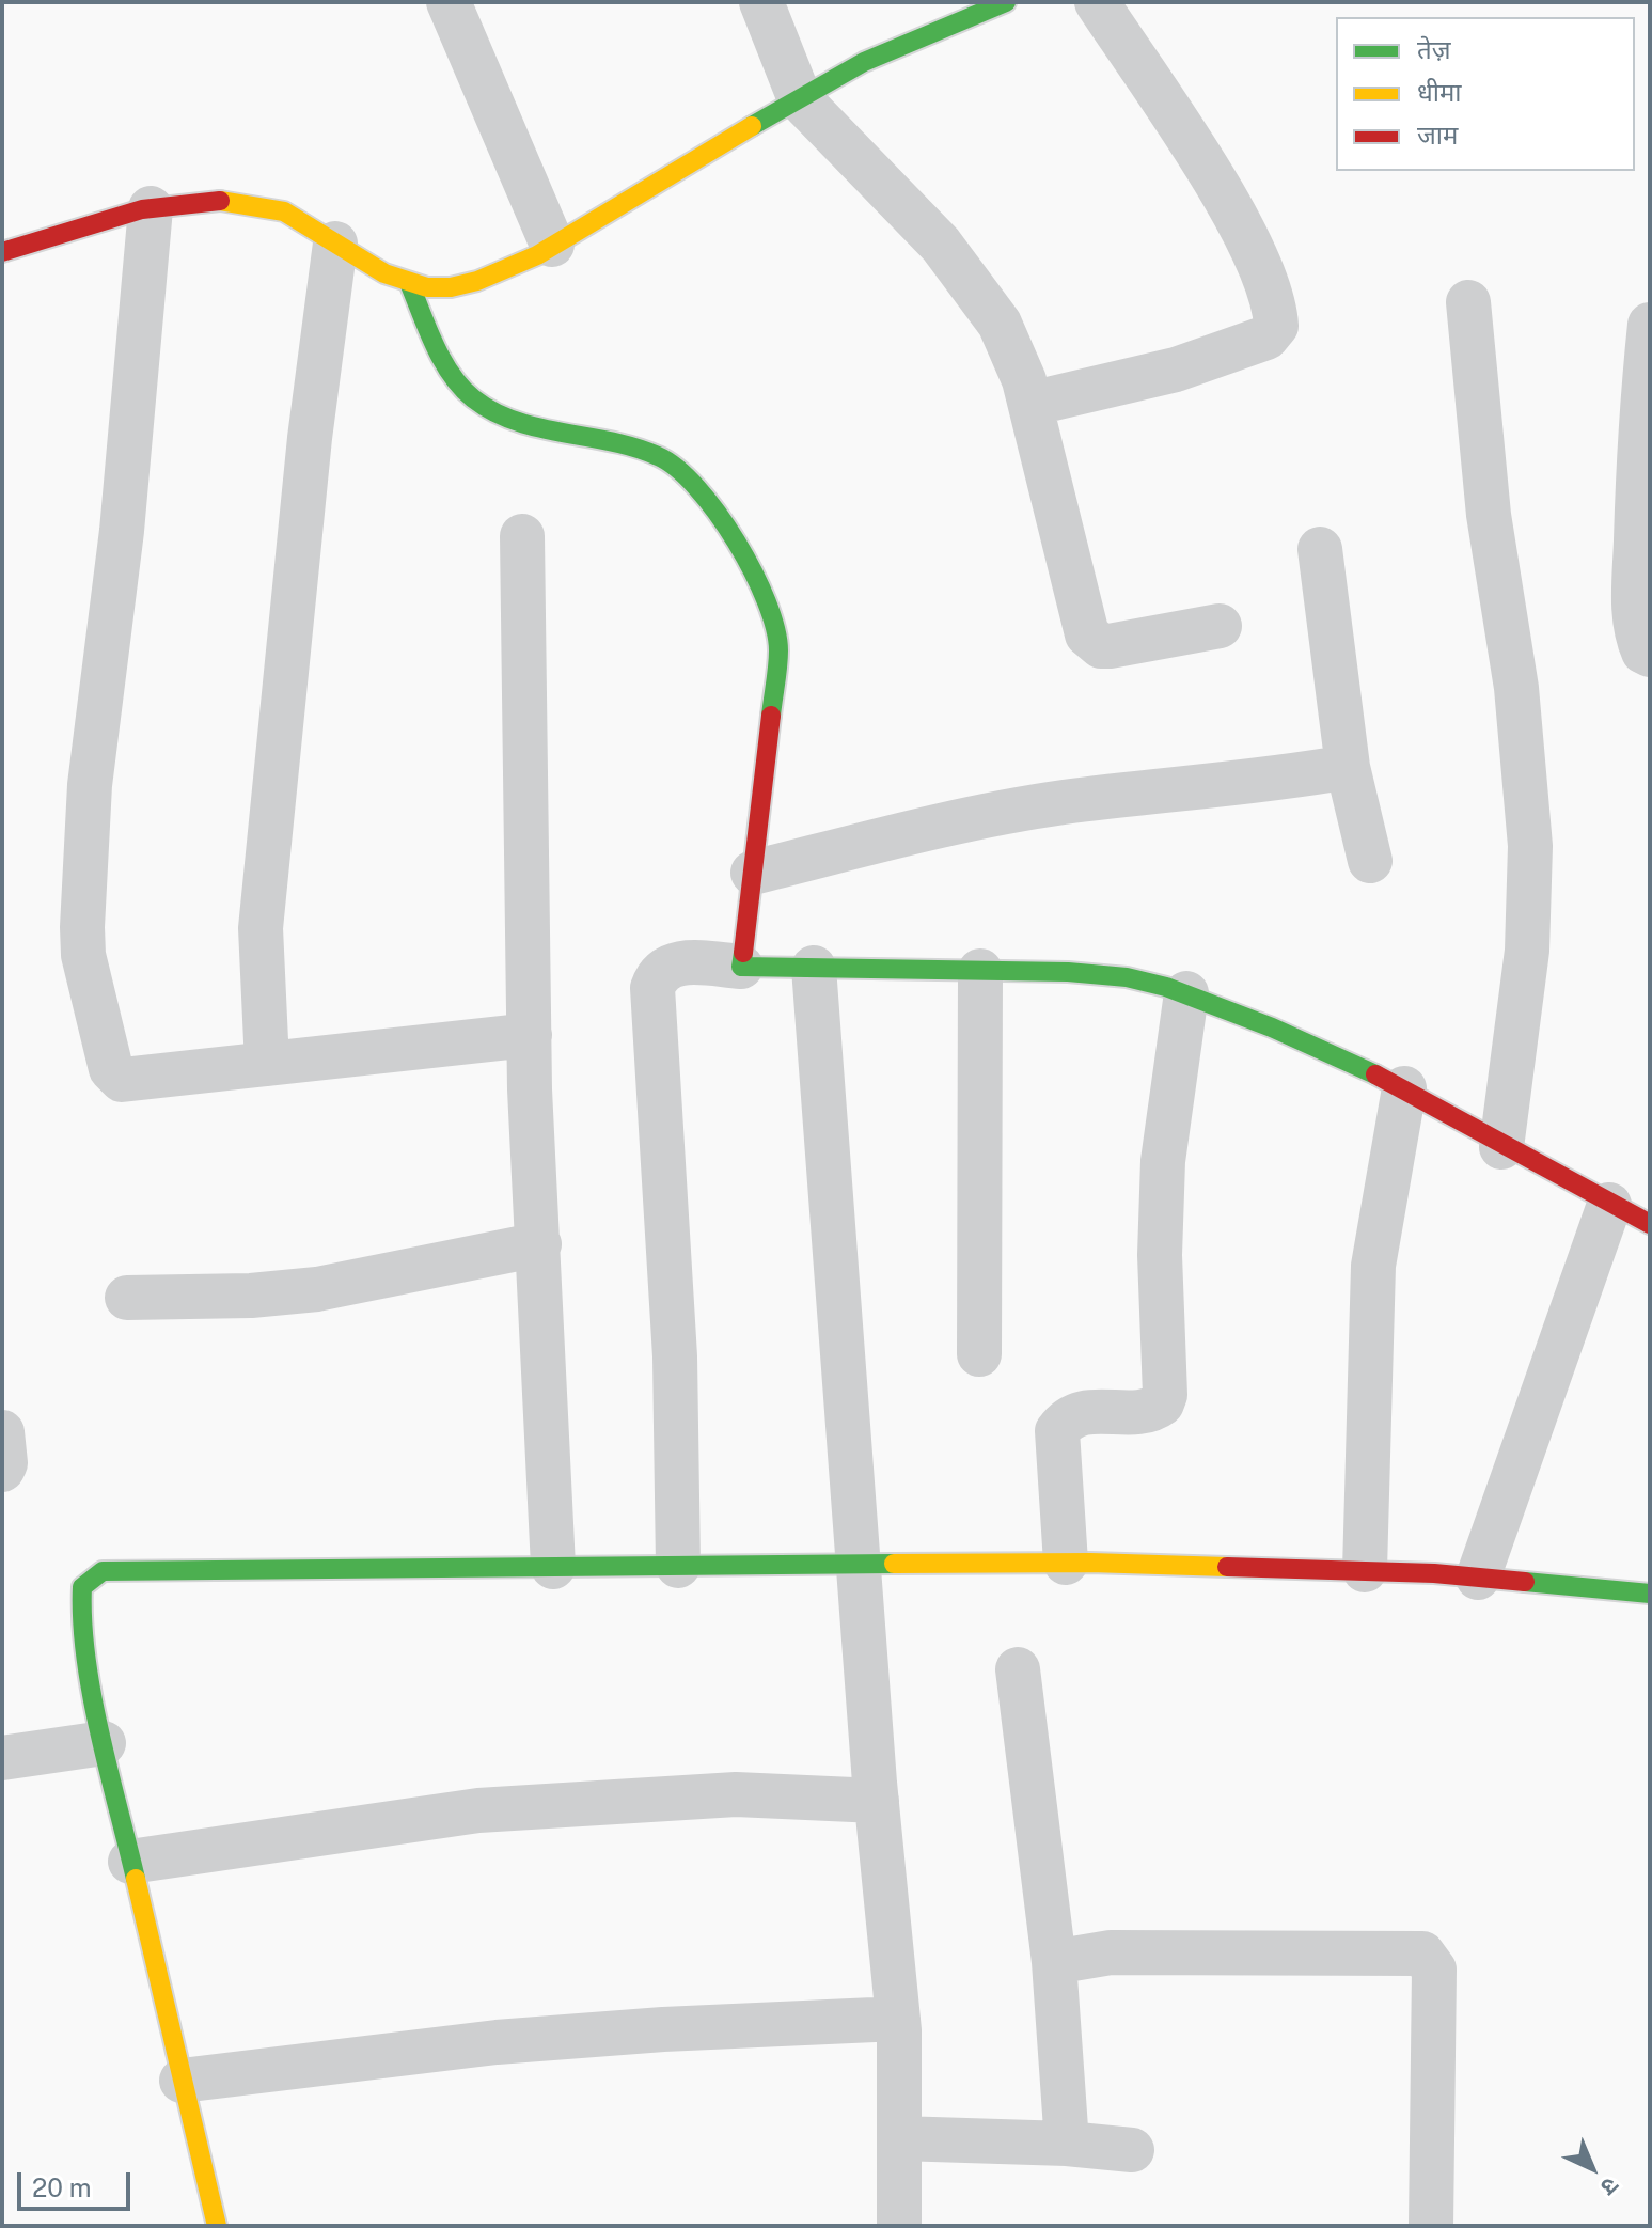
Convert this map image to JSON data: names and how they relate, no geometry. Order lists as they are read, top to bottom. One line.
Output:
{"legend":["तेज़","धीमा","जाम"],"scale_bar":"20 m","north":"bottom right"}
